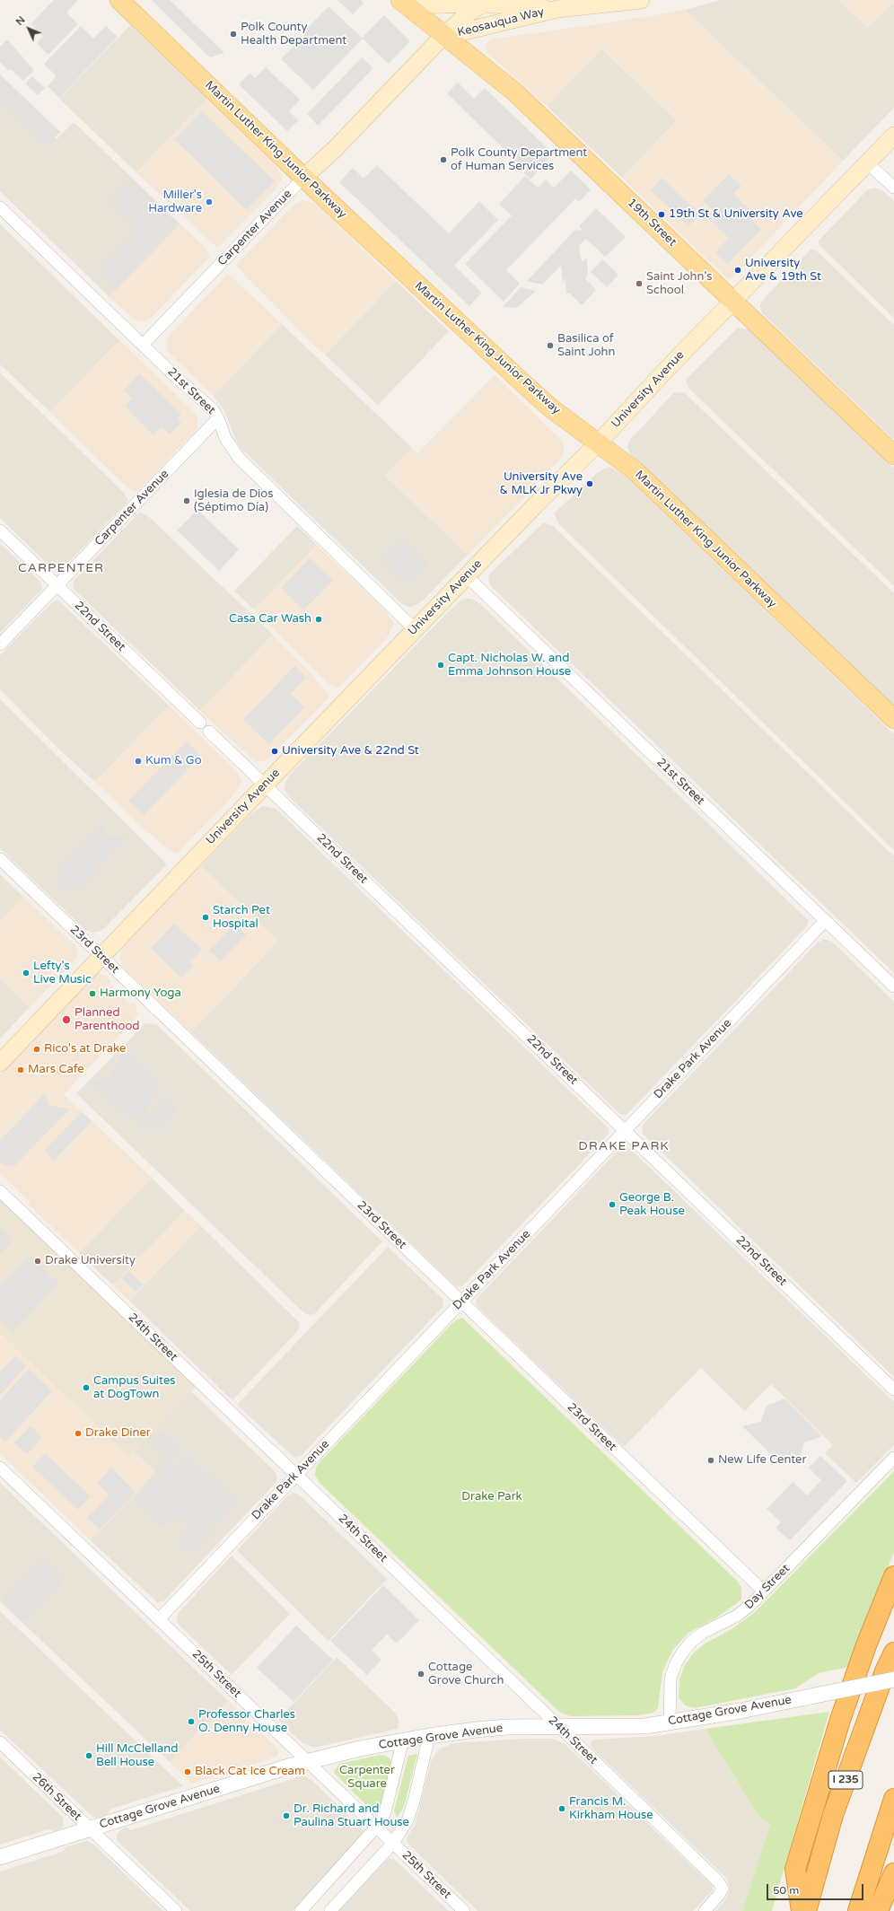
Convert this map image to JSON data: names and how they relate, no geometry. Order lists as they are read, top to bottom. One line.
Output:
{"streets":{"highway":["I 235"],"main road":["Keosauqua Way","Martin Luther King Junior Parkway","19th Street","Carpenter Avenue","University Avenue"],"street":["21st Street","22nd Street","23rd Street","Drake Park Avenue","24th Street","Day Street","25th Street","Cottage Grove Avenue","26th Street"]},"crossings":[["Keosauqua Way","19th Street"],["Keosauqua Way","Carpenter Avenue"],["Martin Luther King Junior Parkway","Carpenter Avenue"],["Martin Luther King Junior Parkway","University Avenue"],["19th Street","Carpenter Avenue"],["19th Street","University Avenue"],["Carpenter Avenue","21st Street"],["Carpenter Avenue","22nd Street"],["University Avenue","21st Street"],["University Avenue","22nd Street"],["University Avenue","23rd Street"],["21st Street","Drake Park Avenue"],["22nd Street","Drake Park Avenue"],["23rd Street","Drake Park Avenue"],["23rd Street","Day Street"],["Drake Park Avenue","24th Street"],["Drake Park Avenue","25th Street"],["24th Street","Cottage Grove Avenue"],["Day Street","Cottage Grove Avenue"],["25th Street","Cottage Grove Avenue"],["Cottage Grove Avenue","26th Street"]],"districts":["CARPENTER","DRAKE PARK"],"parks":["Drake Park","Carpenter Square"],"places":["Polk County Health Department","Polk County Department of Human Services","Miller's Hardware","19th St & University Ave","University Ave & 19th St","Saint John's School","Basilica of Saint John","University Ave & MLK Jr Pkwy","Iglesia de Dios (Séptimo Día)","Casa Car Wash","Capt. Nicholas W. and Emma Johnson House","University Ave & 22nd St","Kum & Go","Starch Pet Hospital","Lefty's Live Music","Harmony Yoga","Planned Parenthood","Rico's at Drake","Mars Cafe","George B. Peak House","Drake University","Campus Suites at DogTown","Drake Diner","New Life Center","Cottage Grove Church","Professor Charles O. Denny House","Hill McClelland Bell House","Black Cat Ice Cream","Francis M. Kirkham House","Dr. Richard and Paulina Stuart House"],"scale_bar":"50 m","north":"top left"}
